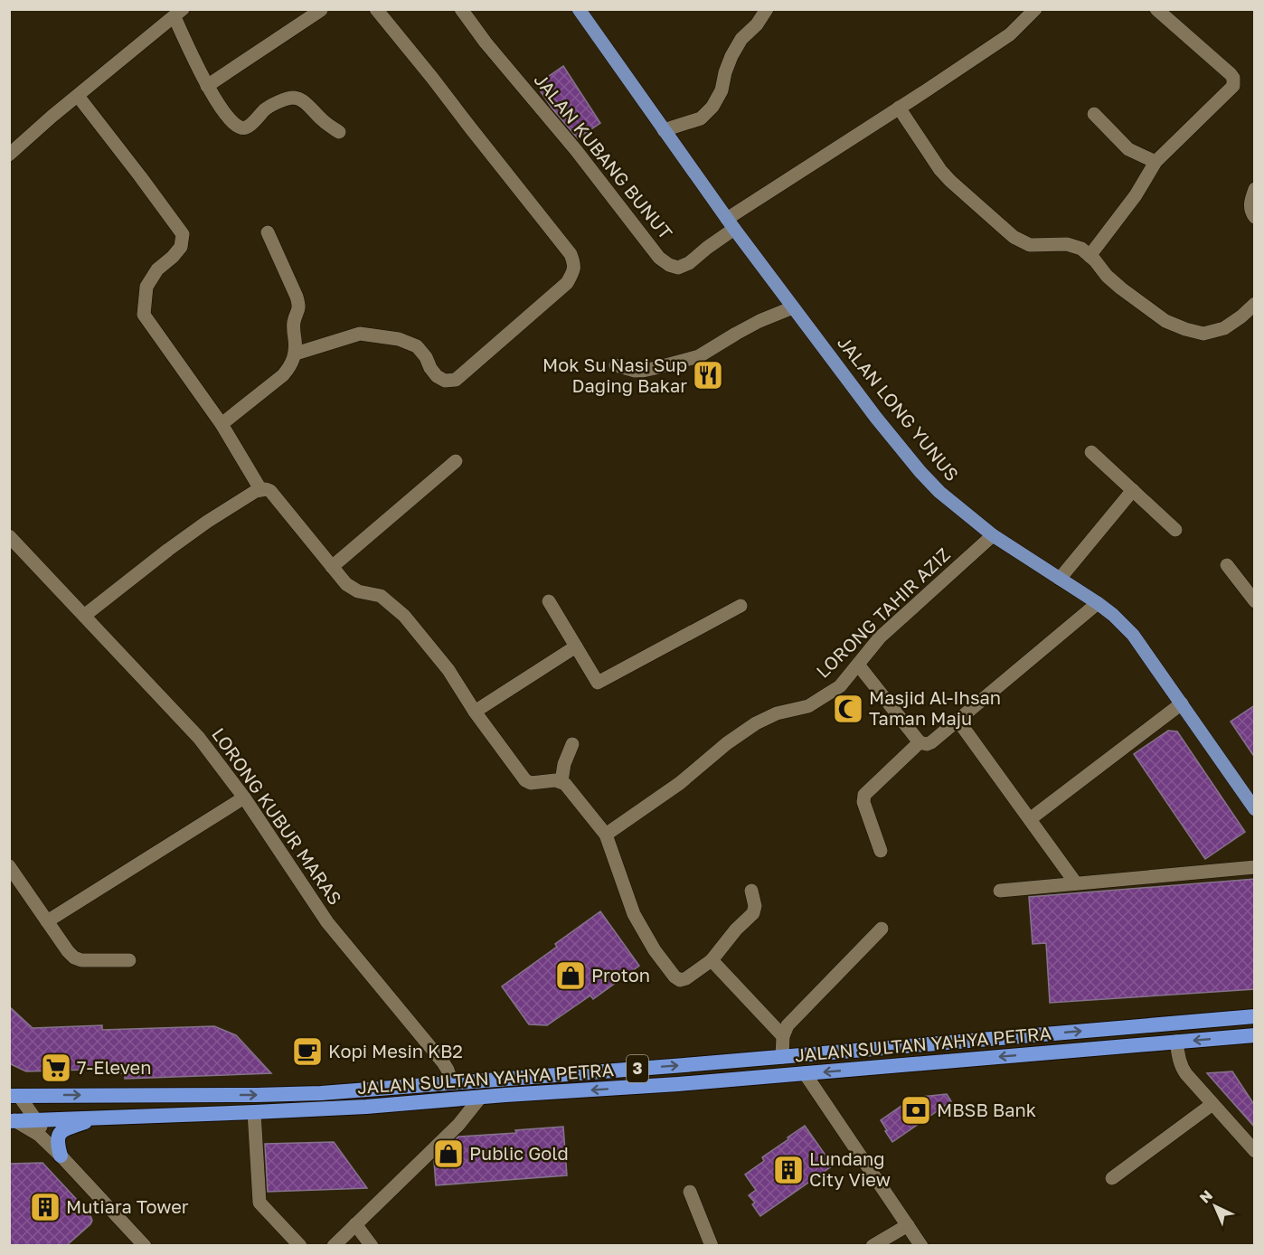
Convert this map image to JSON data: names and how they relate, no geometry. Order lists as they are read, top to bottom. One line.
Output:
{"streets":{"highway":["JALAN SULTAN YAHYA PETRA","3"],"main road":["JALAN LONG YUNUS"],"street":["JALAN KUBANG BUNUT","LORONG TAHIR AZIZ","LORONG KUBUR MARAS"]},"crossings":[["JALAN KUBANG BUNUT","JALAN LONG YUNUS"],["JALAN LONG YUNUS","LORONG TAHIR AZIZ"],["LORONG KUBUR MARAS","JALAN SULTAN YAHYA PETRA"]],"places":{"restaurant":["Mok Su Nasi Sup Daging Bakar"],"mosque":["Masjid Al-Ihsan Taman Maju"],"shop":["Proton","Public Gold"],"cafe":["Kopi Mesin KB2"],"supermarket":["7-Eleven"],"bank":["MBSB Bank"],"building":["Lundang City View","Mutiara Tower"]},"north":"top left"}
